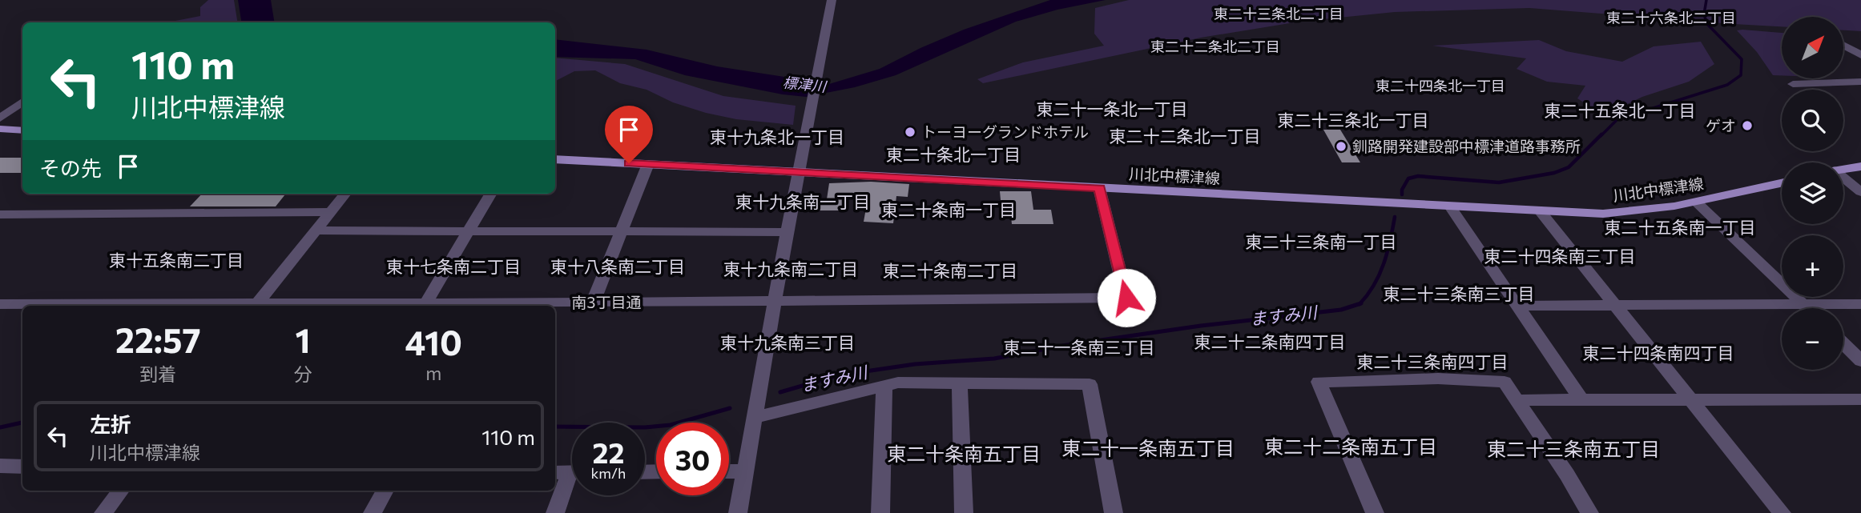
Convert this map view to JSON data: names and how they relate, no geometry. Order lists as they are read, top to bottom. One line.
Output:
{"streets":{"main road":["川北中標津線"],"street":["南3丁目通"]},"crossings":[["川北中標津線","南3丁目通"]],"districts":["東二十三条北二丁目","東二十六条北二丁目","東二十二条北二丁目","東二十四条北一丁目","東二十一条北一丁目","東二十五条北一丁目","東二十三条北一丁目","東二十二条北一丁目","東十九条北一丁目","東二十条北一丁目","東十九条南一丁目","東二十条南一丁目","東二十五条南一丁目","東二十三条南一丁目","東二十四条南三丁目","東十五条南二丁目","東十七条南二丁目","東十八条南二丁目","東十九条南二丁目","東二十条南二丁目","東二十三条南三丁目","東二十二条南四丁目","東十九条南三丁目","東二十一条南三丁目","東二十四条南四丁目","東二十三条南四丁目","東二十二条南五丁目","東二十一条南五丁目","東二十三条南五丁目","東二十条南五丁目"],"water":["標津川","ますみ川"],"places":["ゲオ","トーヨーグランドホテル","釧路開発建設部中標津道路事務所"],"north":"top right","page":{"map_buttons":["+","−"],"turn":["110 m","川北中標津線"],"then":"その先","eta":["22:57","到着","1","分","410","m"],"list":[{"name":"左折","note":"川北中標津線","value":"110 m"}],"speed":"22 km/h","limit":"30"}}
